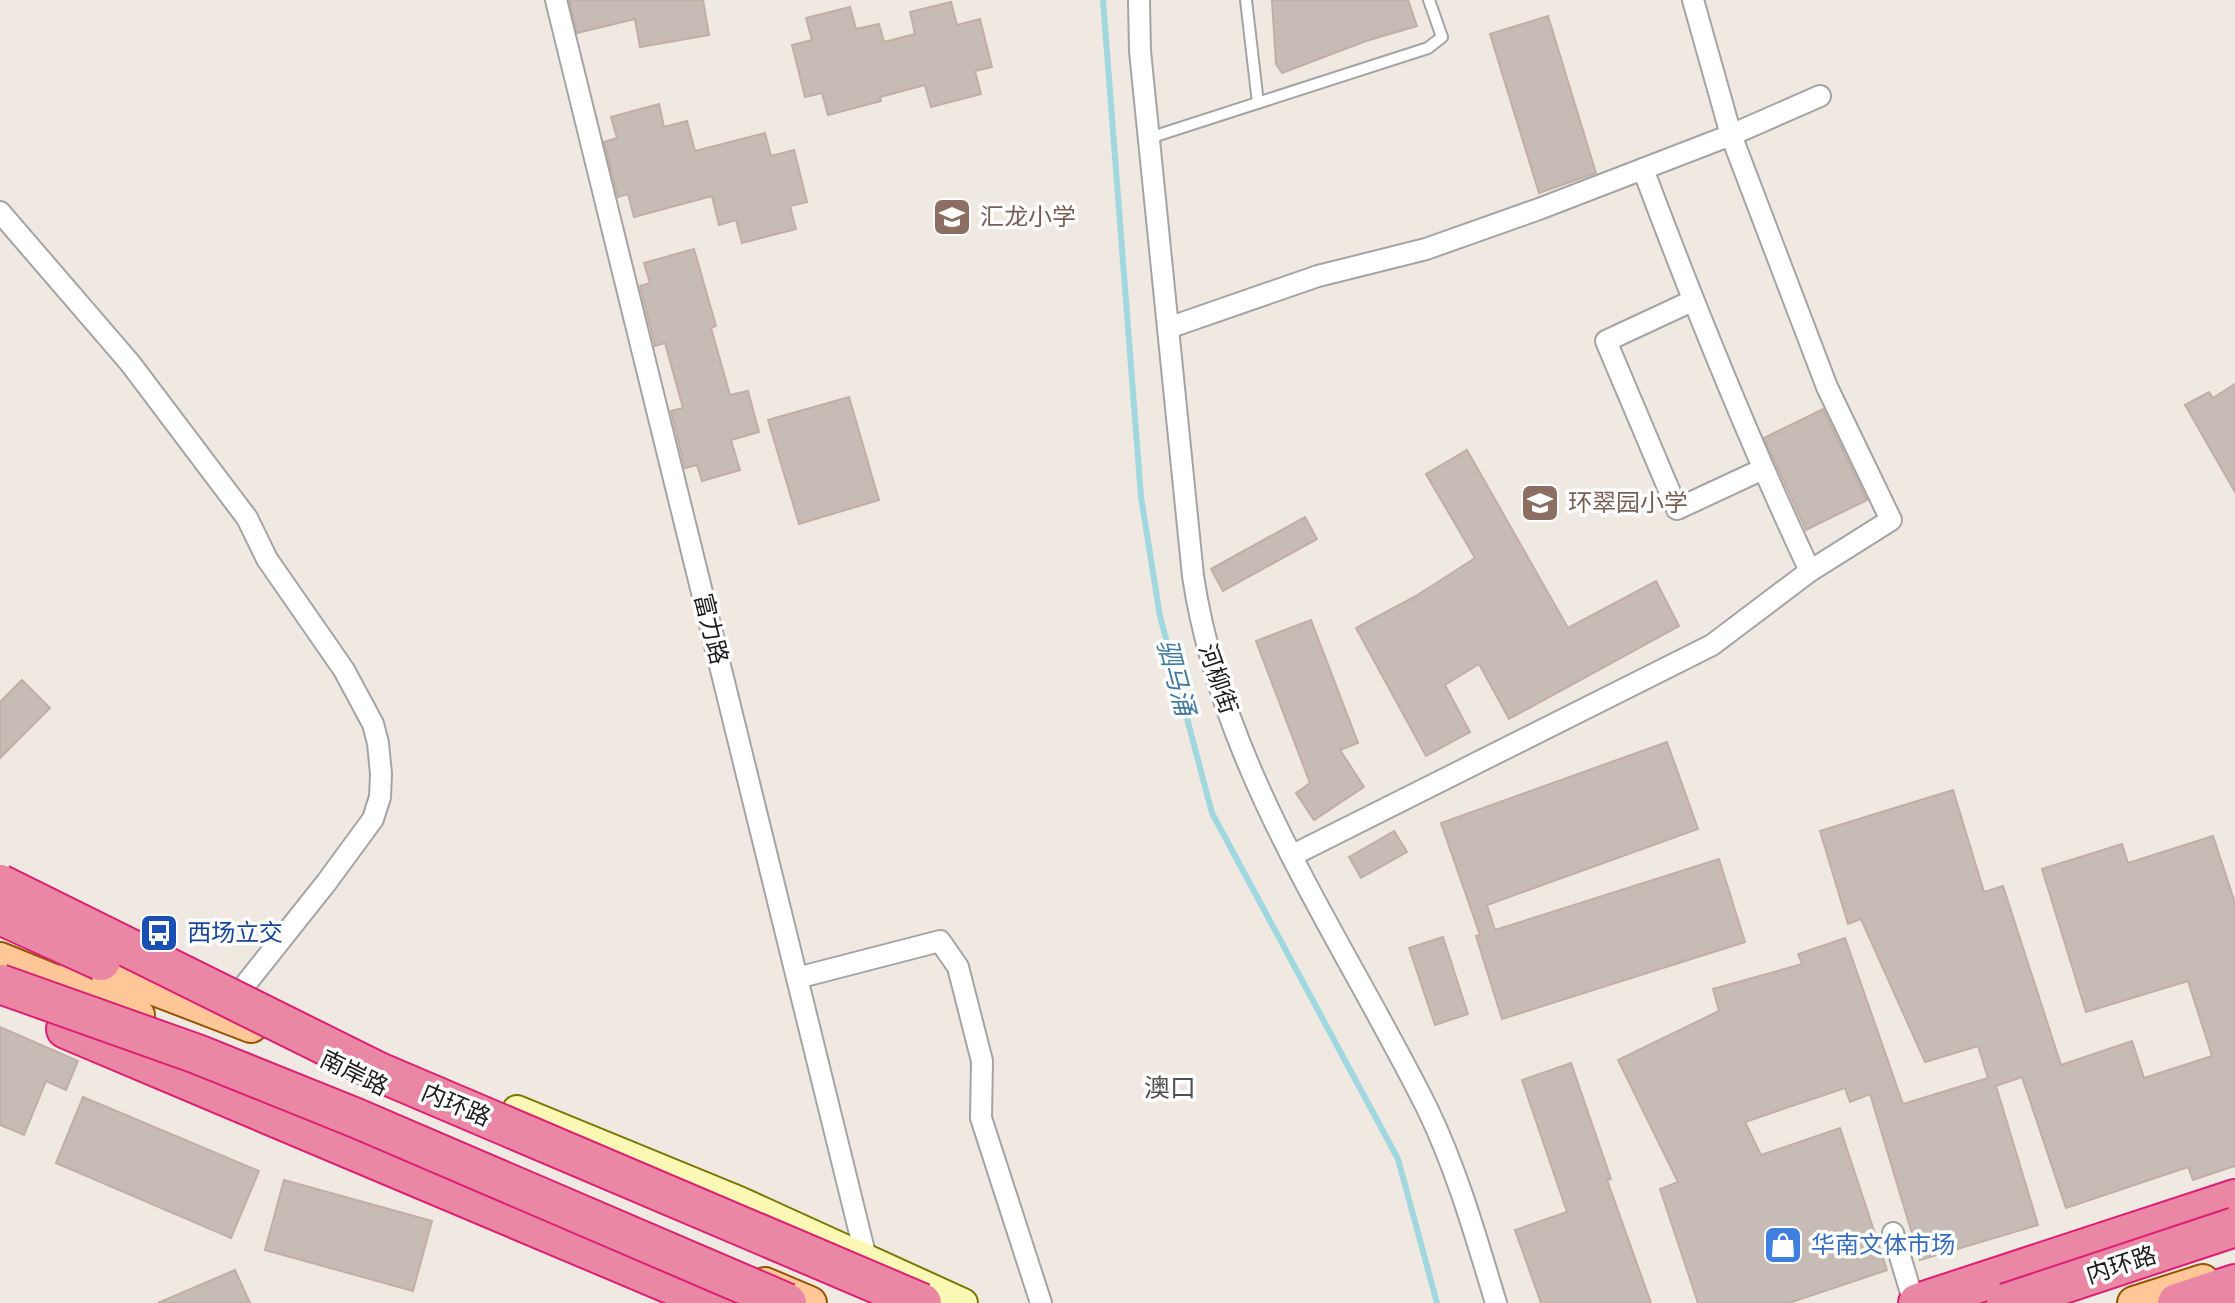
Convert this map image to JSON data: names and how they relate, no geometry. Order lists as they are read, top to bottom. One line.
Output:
{"streets":{"highway":["内环路"],"main road":["南岸路"],"street":["富力路","河柳街"]},"crossings":[["南岸路","内环路"]],"districts":["澳口"],"water":["驷马涌"],"places":{"school or university":["汇龙小学","环翠园小学"],"bus stop":["西场立交"],"shop":["华南文体市场"]}}
